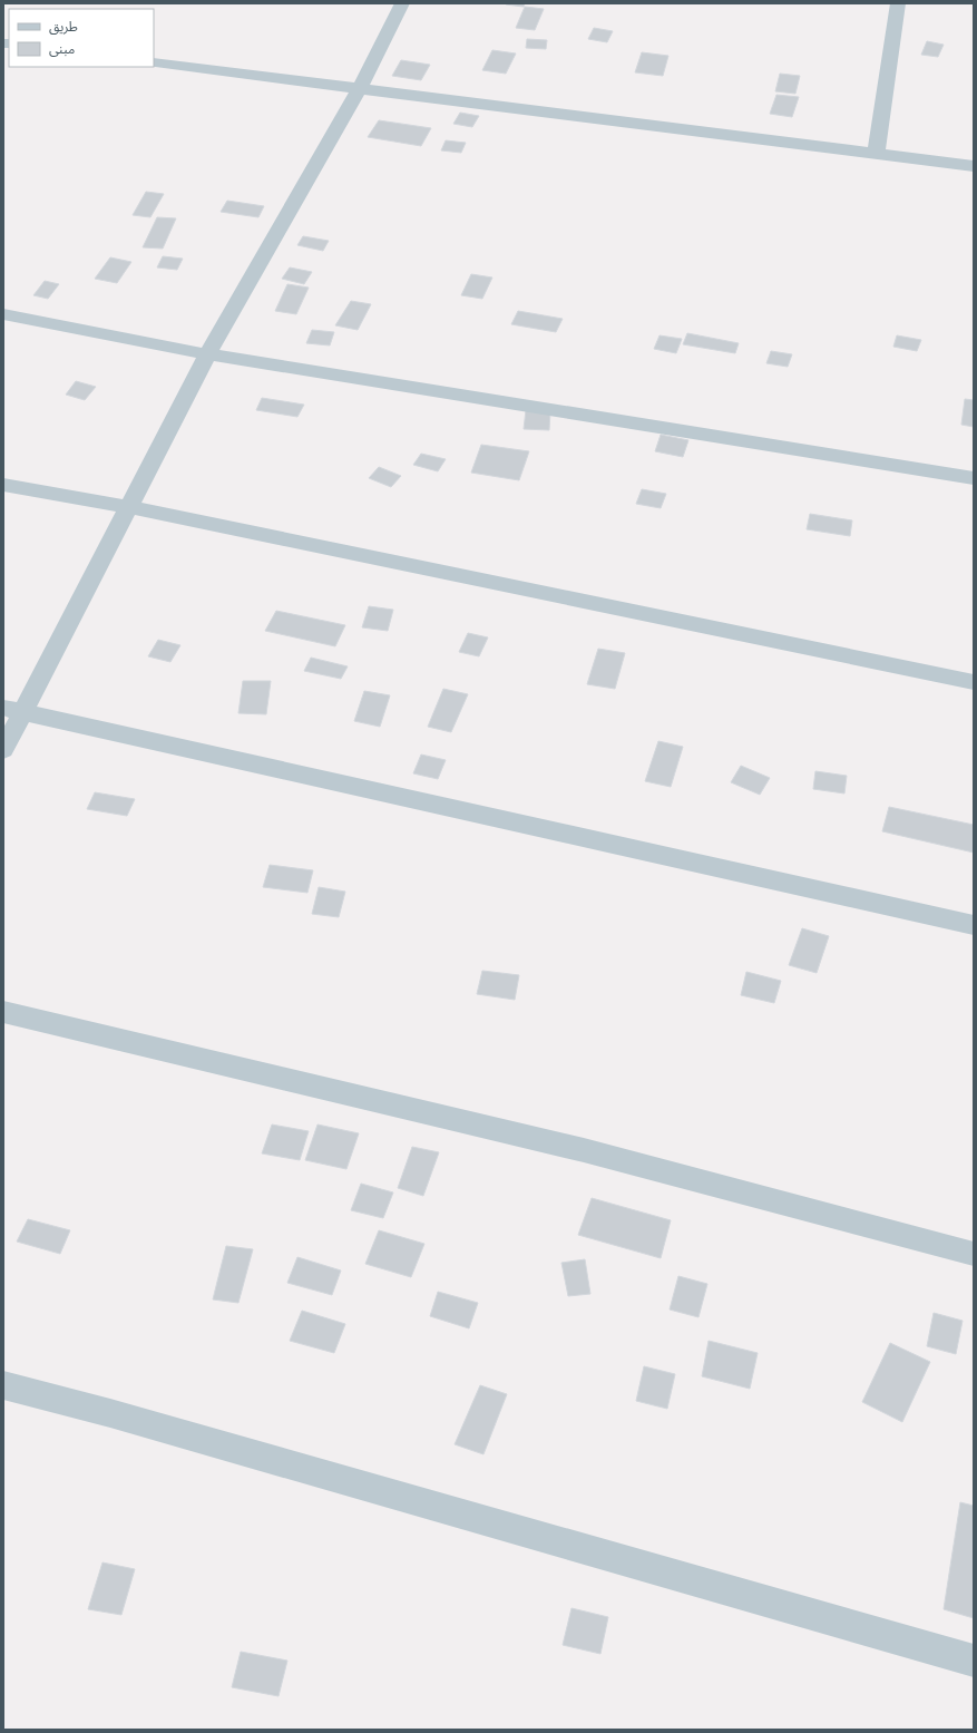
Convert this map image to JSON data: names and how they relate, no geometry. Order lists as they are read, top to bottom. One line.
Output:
{"legend":["طريق","مبنى"]}
